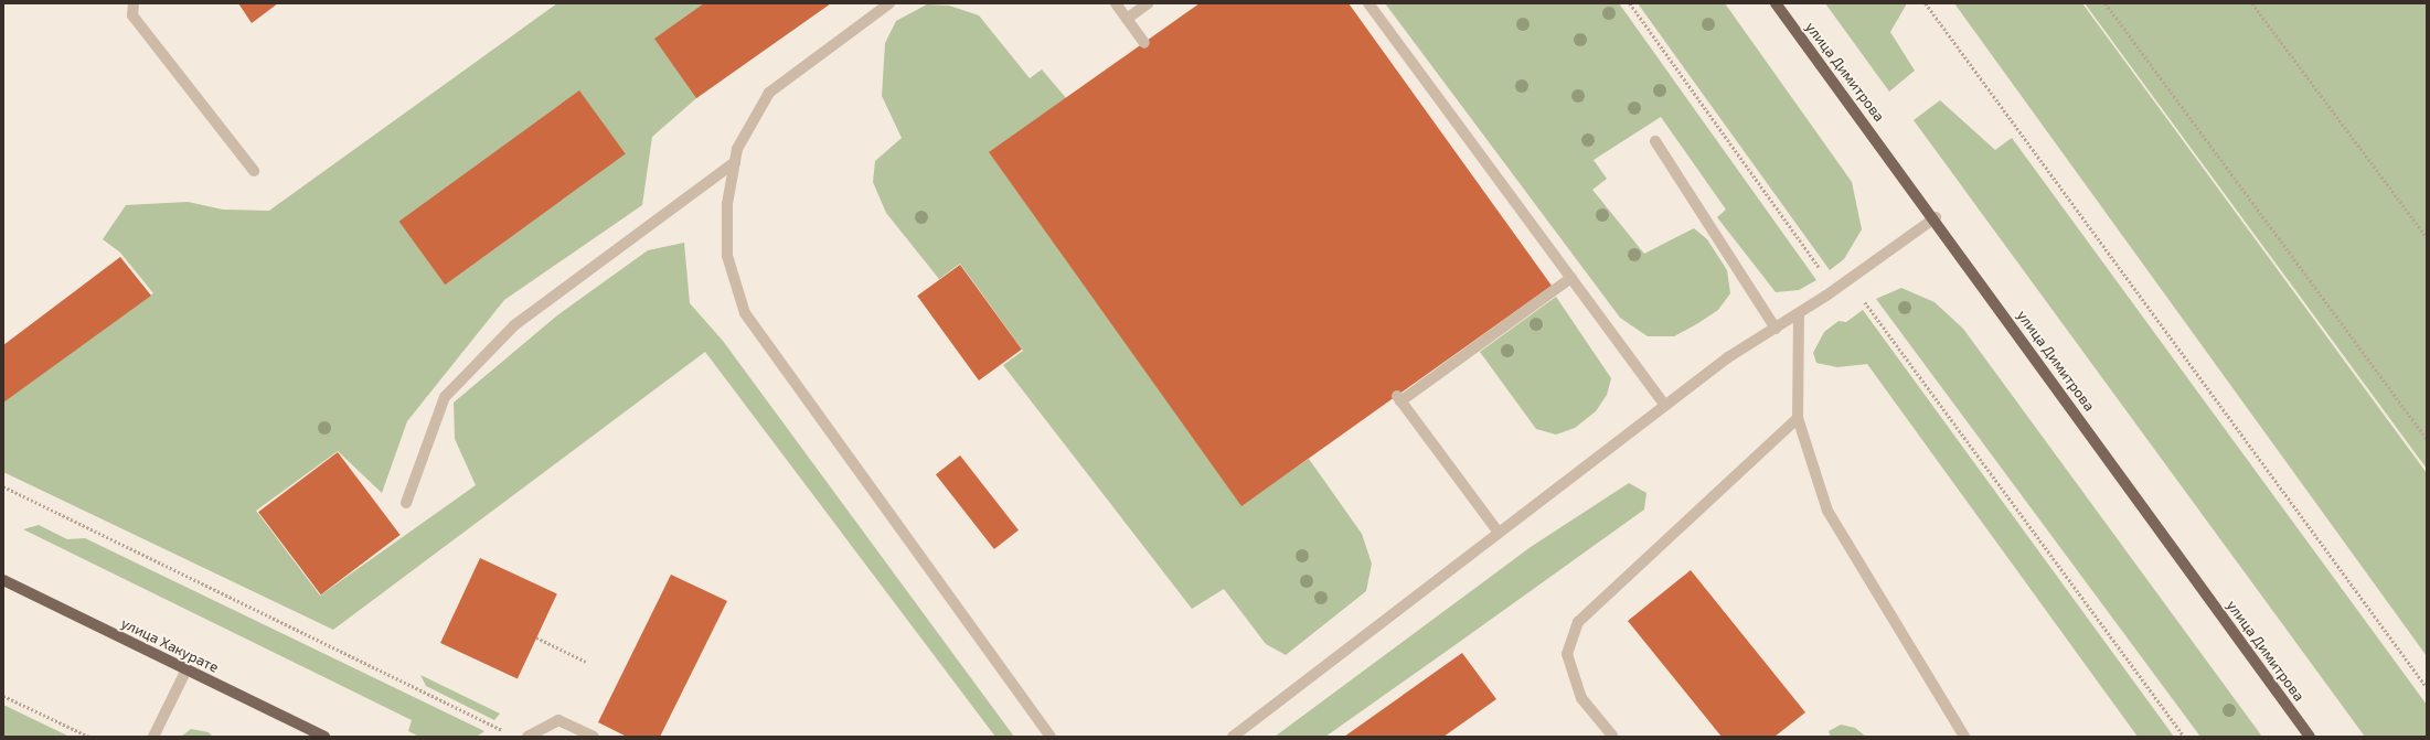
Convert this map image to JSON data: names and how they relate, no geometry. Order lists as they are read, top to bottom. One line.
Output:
{"streets":{"main road":["улица Димитрова","улица Хакурате"]}}
